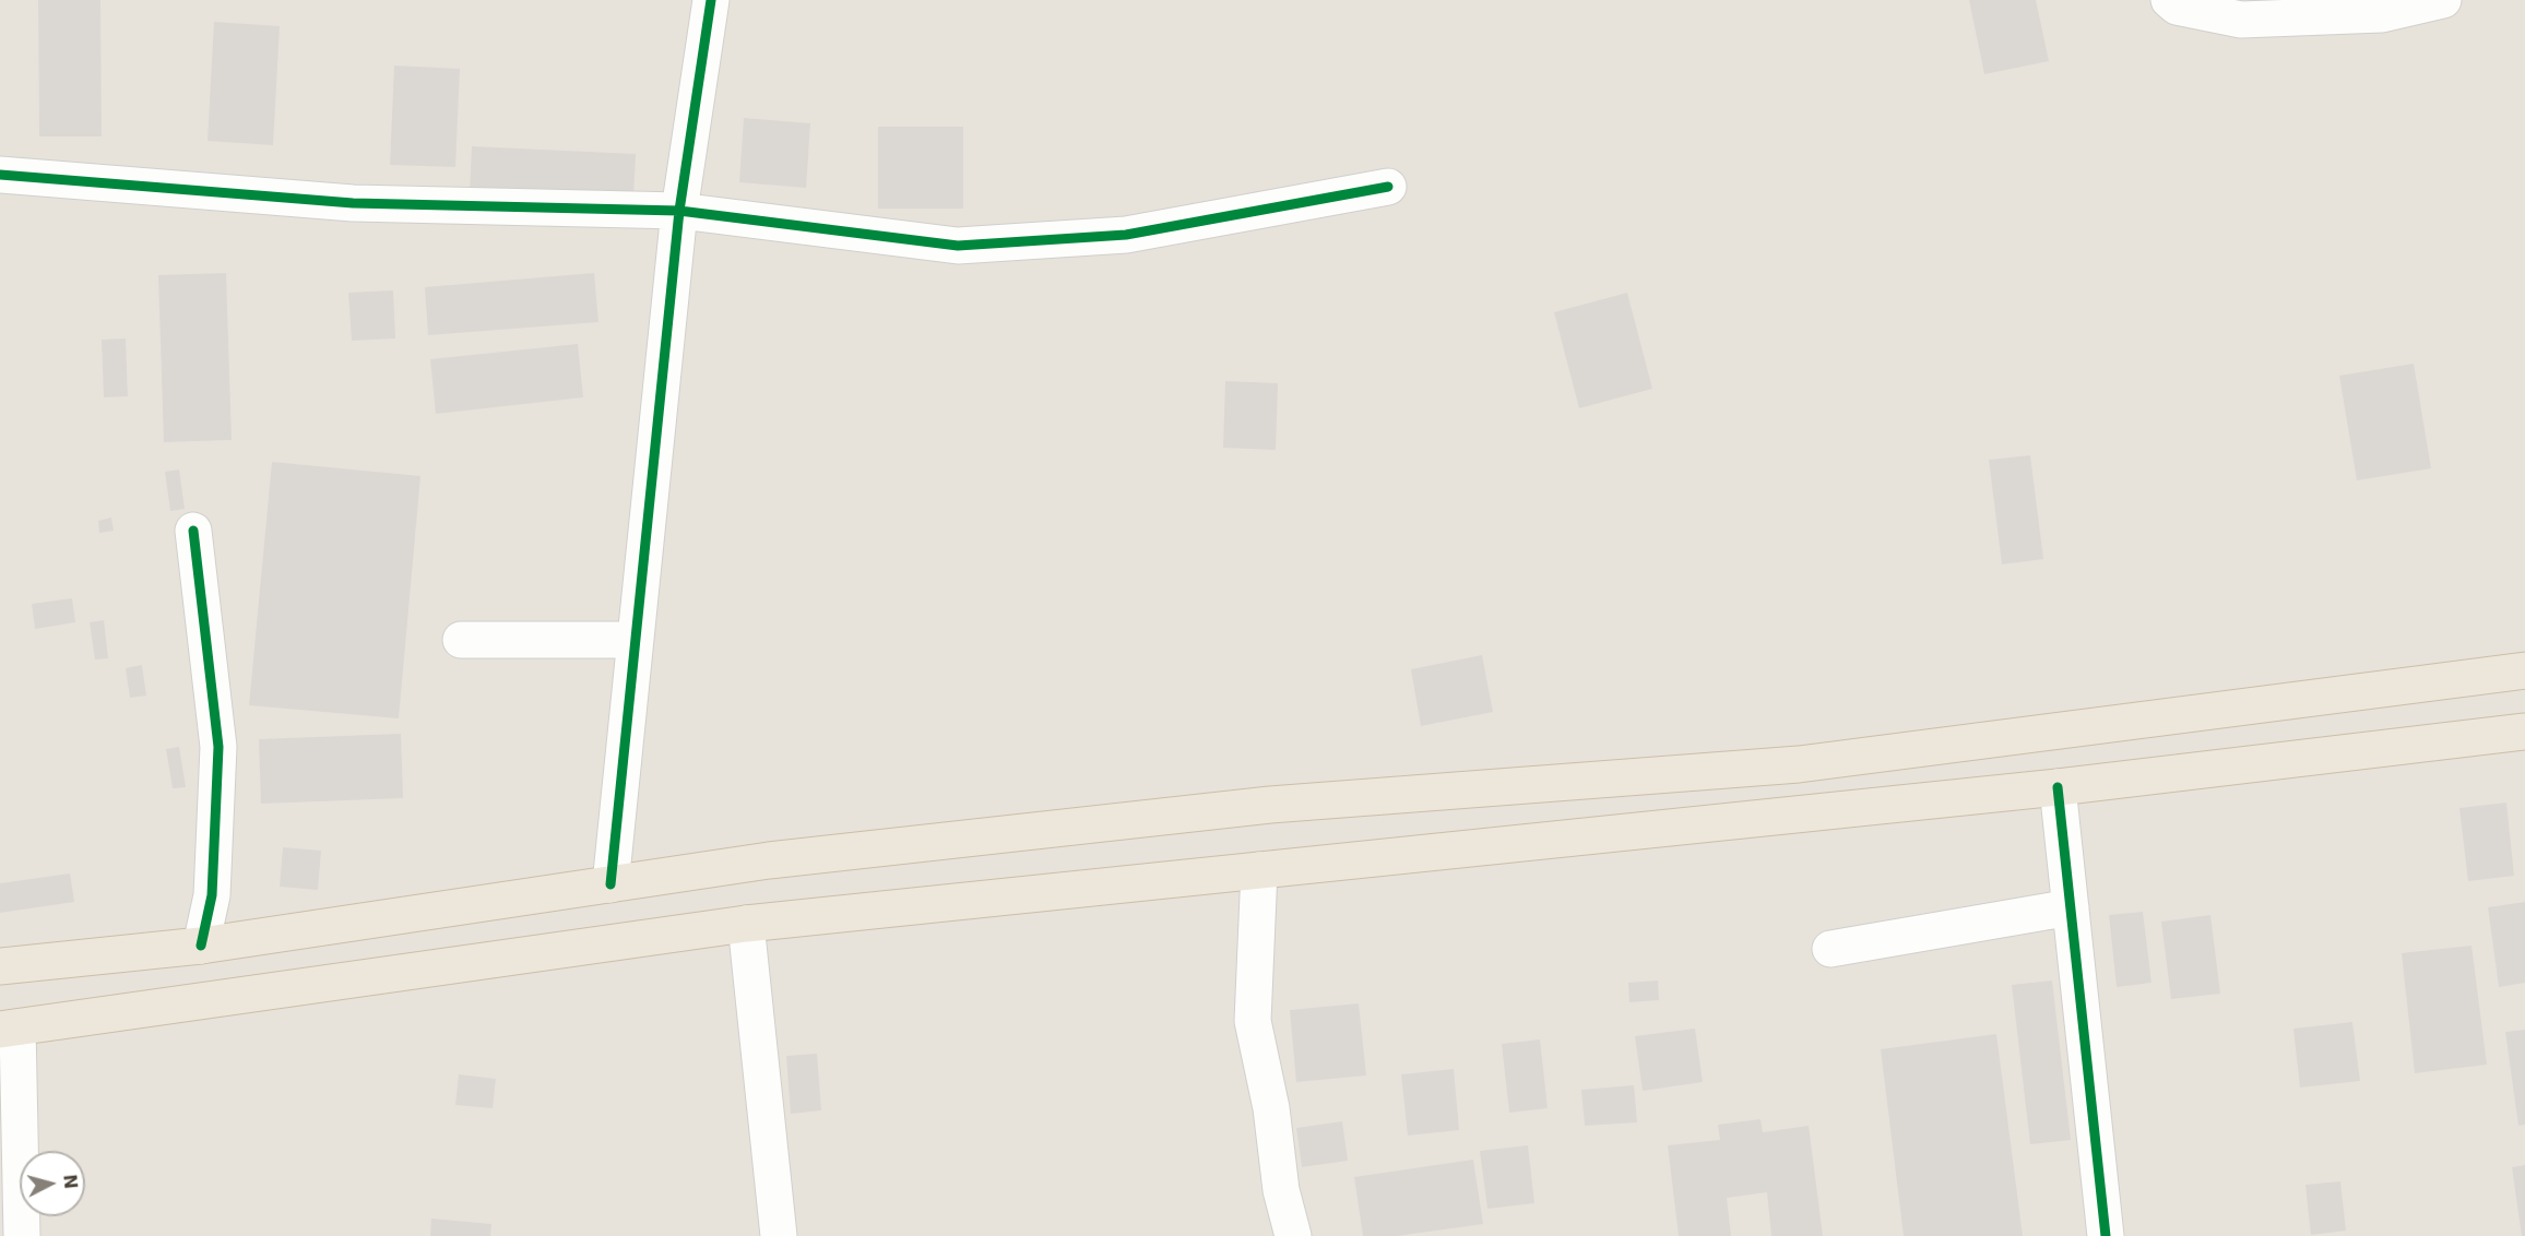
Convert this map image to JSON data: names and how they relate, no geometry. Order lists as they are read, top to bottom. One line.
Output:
{"north":"right"}
